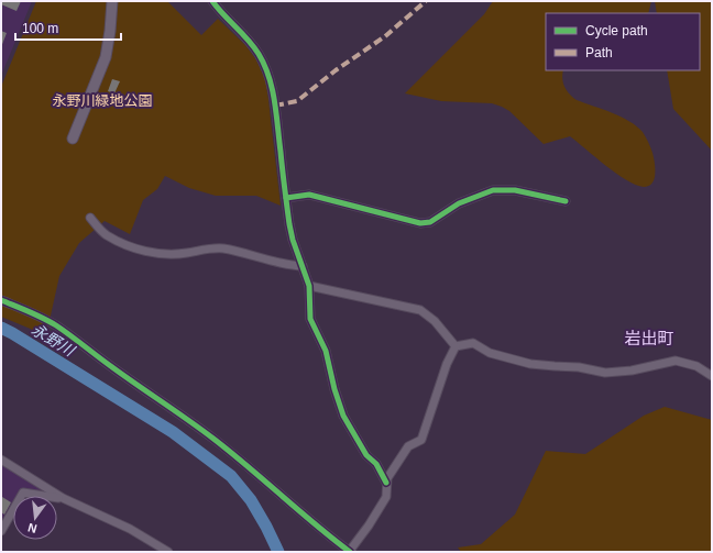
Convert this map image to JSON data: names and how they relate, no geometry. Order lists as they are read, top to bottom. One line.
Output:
{"districts":["岩出町"],"water":["永野川"],"parks":["永野川緑地公園"],"legend":["Cycle path","Path"],"scale_bar":"100 m","north":"bottom"}
